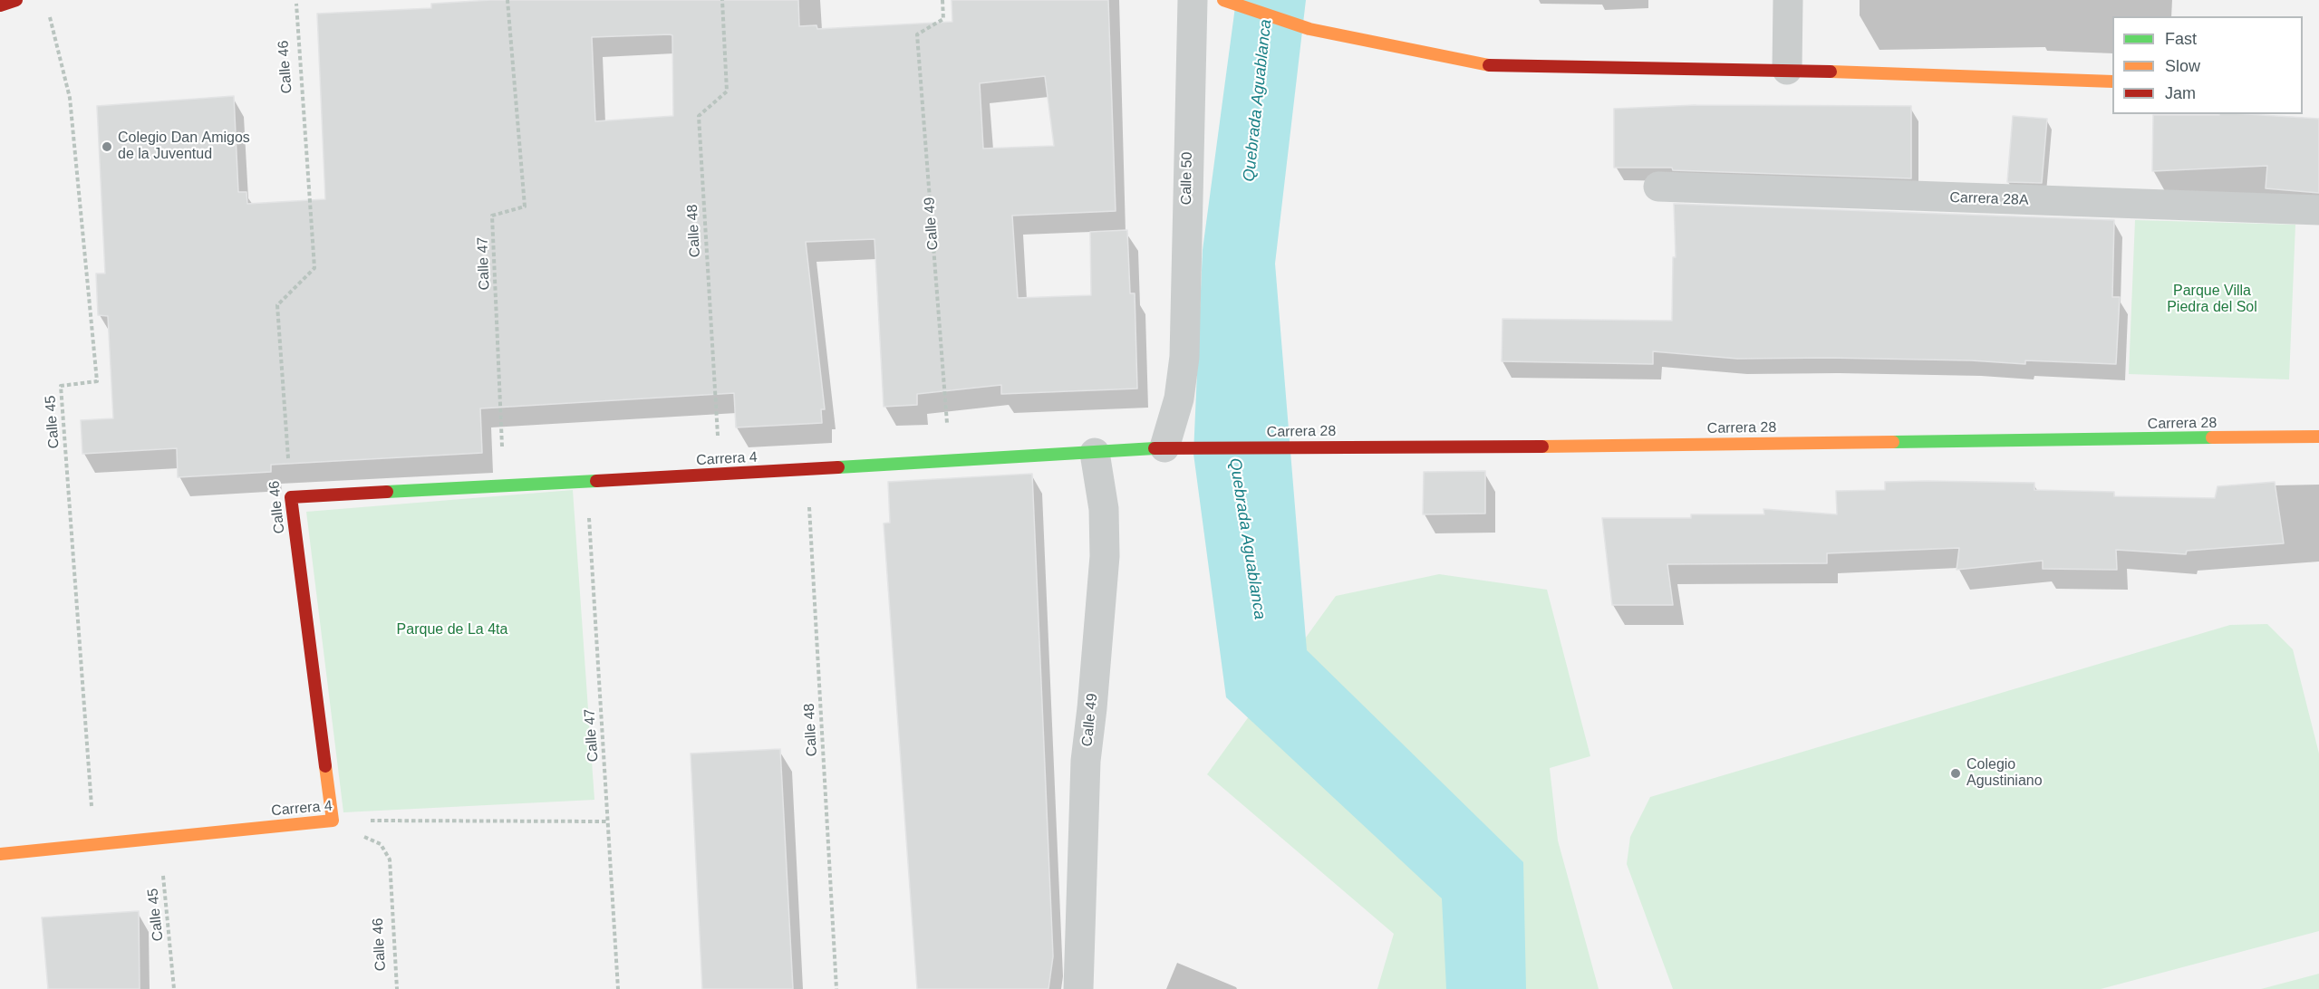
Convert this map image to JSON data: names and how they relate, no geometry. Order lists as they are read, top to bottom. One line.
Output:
{"streets":{"street":["Calle 46","Calle 50","Carrera 28A","Calle 49","Carrera 28","Carrera 4"],"path":["Calle 48","Calle 47","Calle 45"]},"crossings":[["Calle 46","Carrera 4"],["Calle 50","Carrera 28"],["Calle 50","Carrera 4"],["Calle 49","Carrera 4"],["Calle 48","Carrera 4"],["Calle 47","Carrera 4"],["Calle 45","Carrera 4"],["Carrera 28","Carrera 4"]],"water":["Quebrada Aguablanca"],"parks":["Parque Villa Piedra del Sol","Parque de La 4ta"],"places":["Colegio Dan Amigos de la Juventud","Colegio Agustiniano"],"legend":["Fast","Slow","Jam"]}
